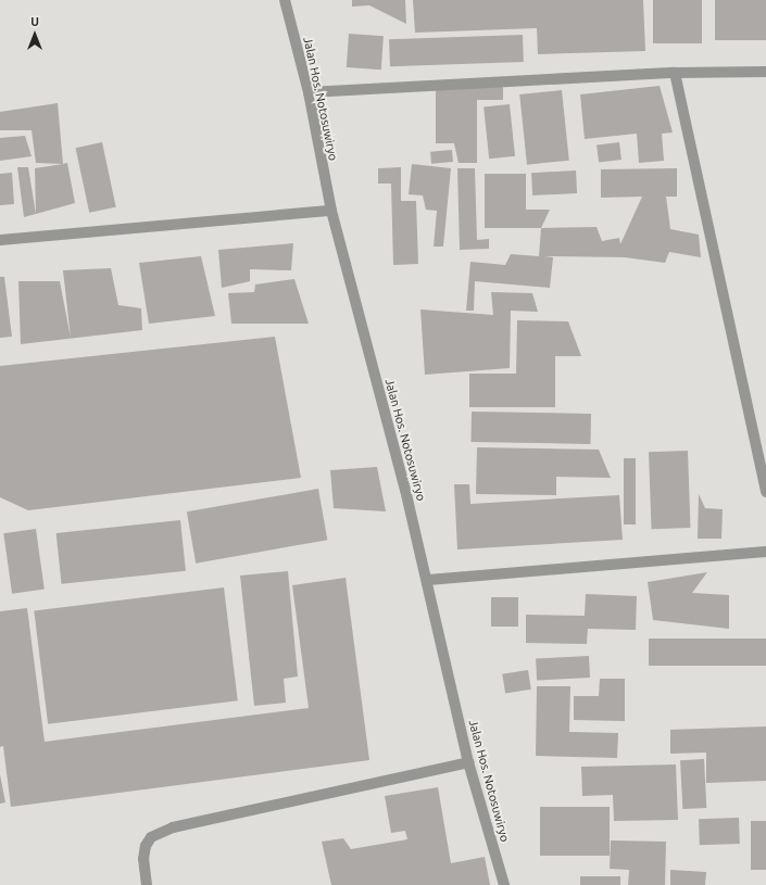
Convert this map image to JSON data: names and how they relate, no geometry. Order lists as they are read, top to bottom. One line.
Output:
{"streets":{"street":["Jalan Hos. Notosuwiryo"]},"north":"top"}
